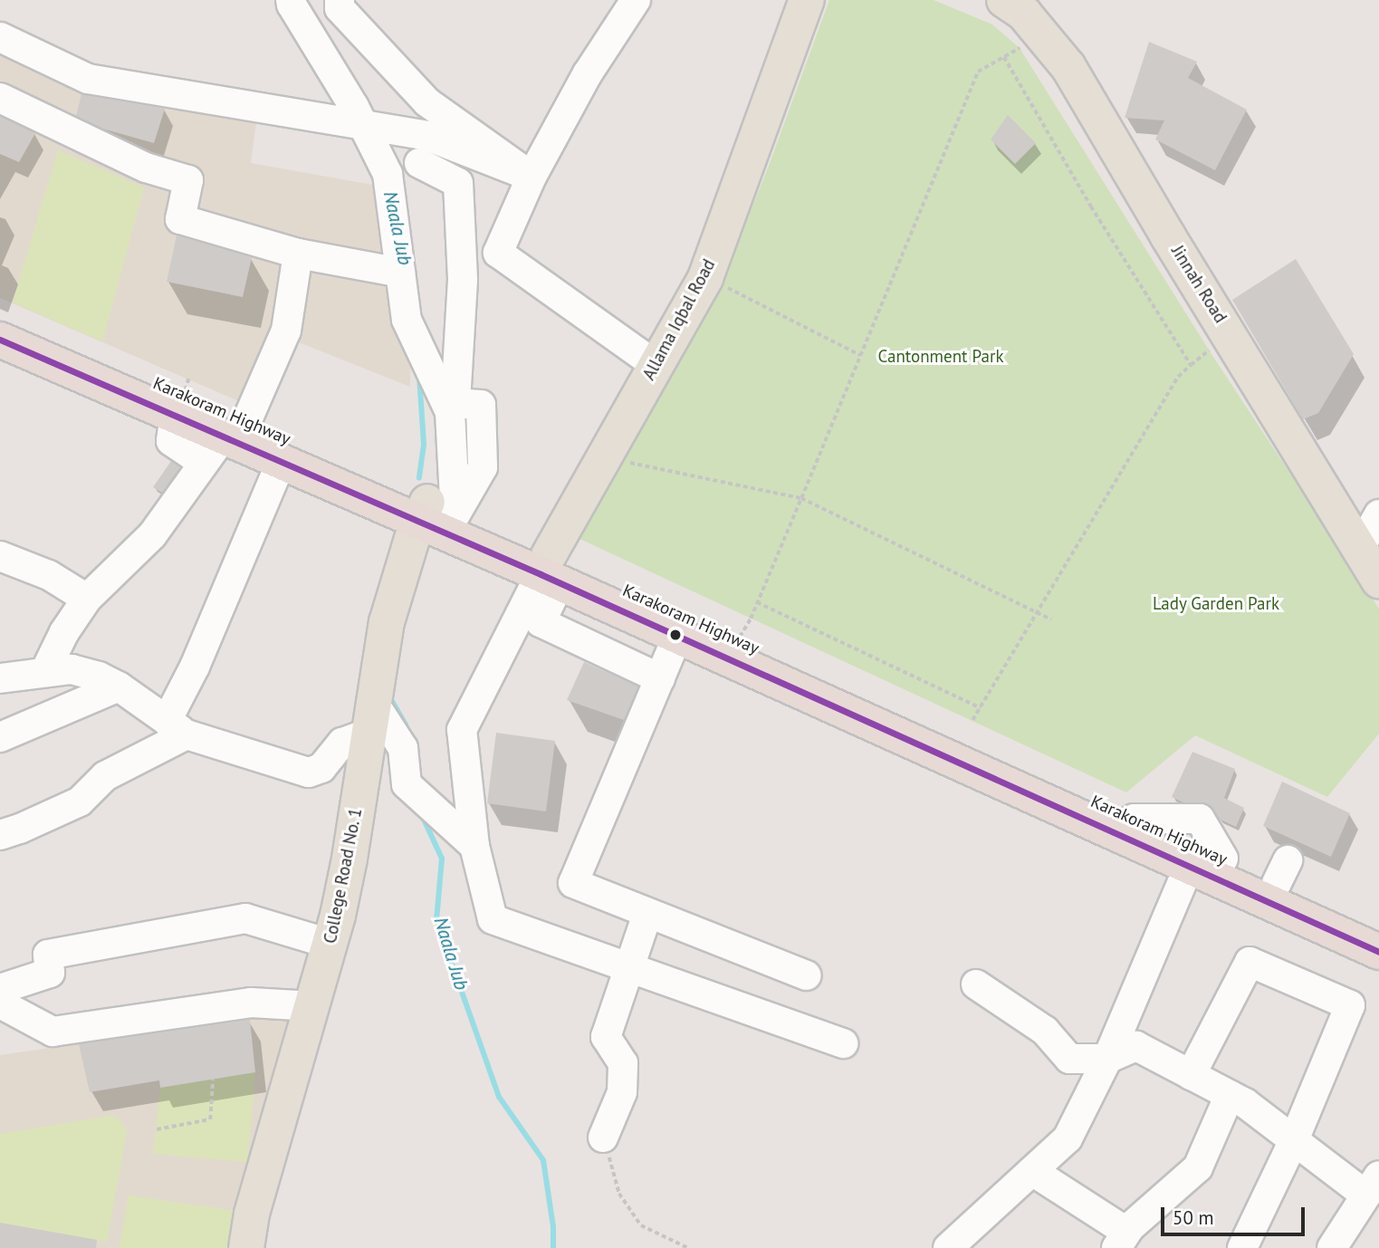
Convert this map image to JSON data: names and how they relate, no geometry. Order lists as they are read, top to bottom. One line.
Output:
{"streets":{"highway":["Karakoram Highway"],"main road":["Jinnah Road","Allama Iqbal Road","College Road No. 1"]},"crossings":[["Allama Iqbal Road","Karakoram Highway"],["Karakoram Highway","College Road No. 1"]],"water":["Naala Jub"],"parks":["Cantonment Park","Lady Garden Park"],"scale_bar":"50 m"}
